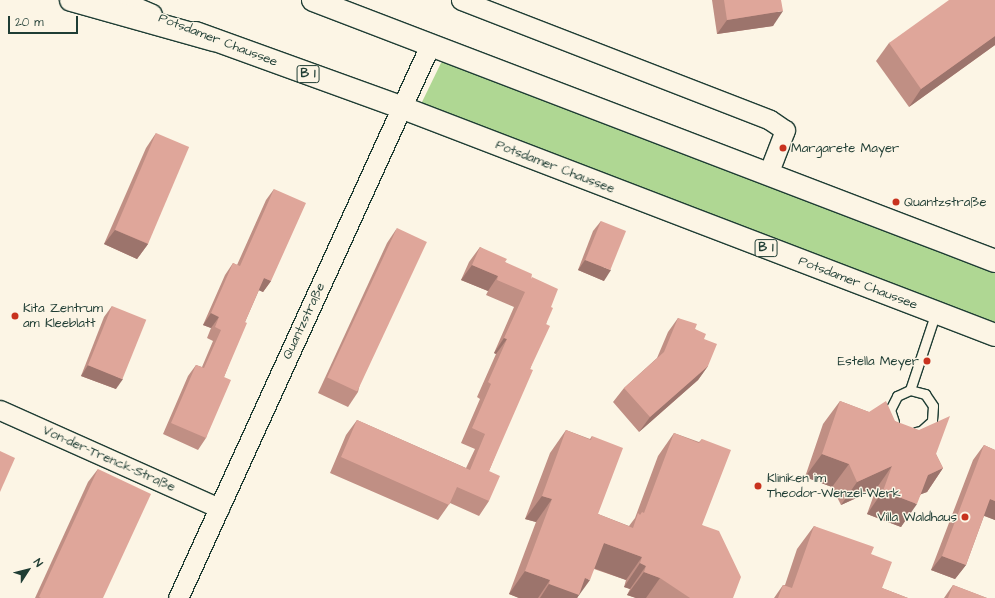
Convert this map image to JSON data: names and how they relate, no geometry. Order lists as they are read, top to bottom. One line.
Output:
{"streets":{"main road":["Potsdamer Chaussee","B 1"],"street":["Quantzstraße","Von-der-Trenck-Straße"]},"crossings":[["Potsdamer Chaussee","Quantzstraße"],["Quantzstraße","Von-der-Trenck-Straße"]],"places":["Margarete Mayer","Quantzstraße","Kita Zentrum am Kleeblatt","Estella Meyer","Kliniken im Theodor-Wenzel-Werk","Villa Waldhaus"],"scale_bar":"20 m","north":"top right"}
